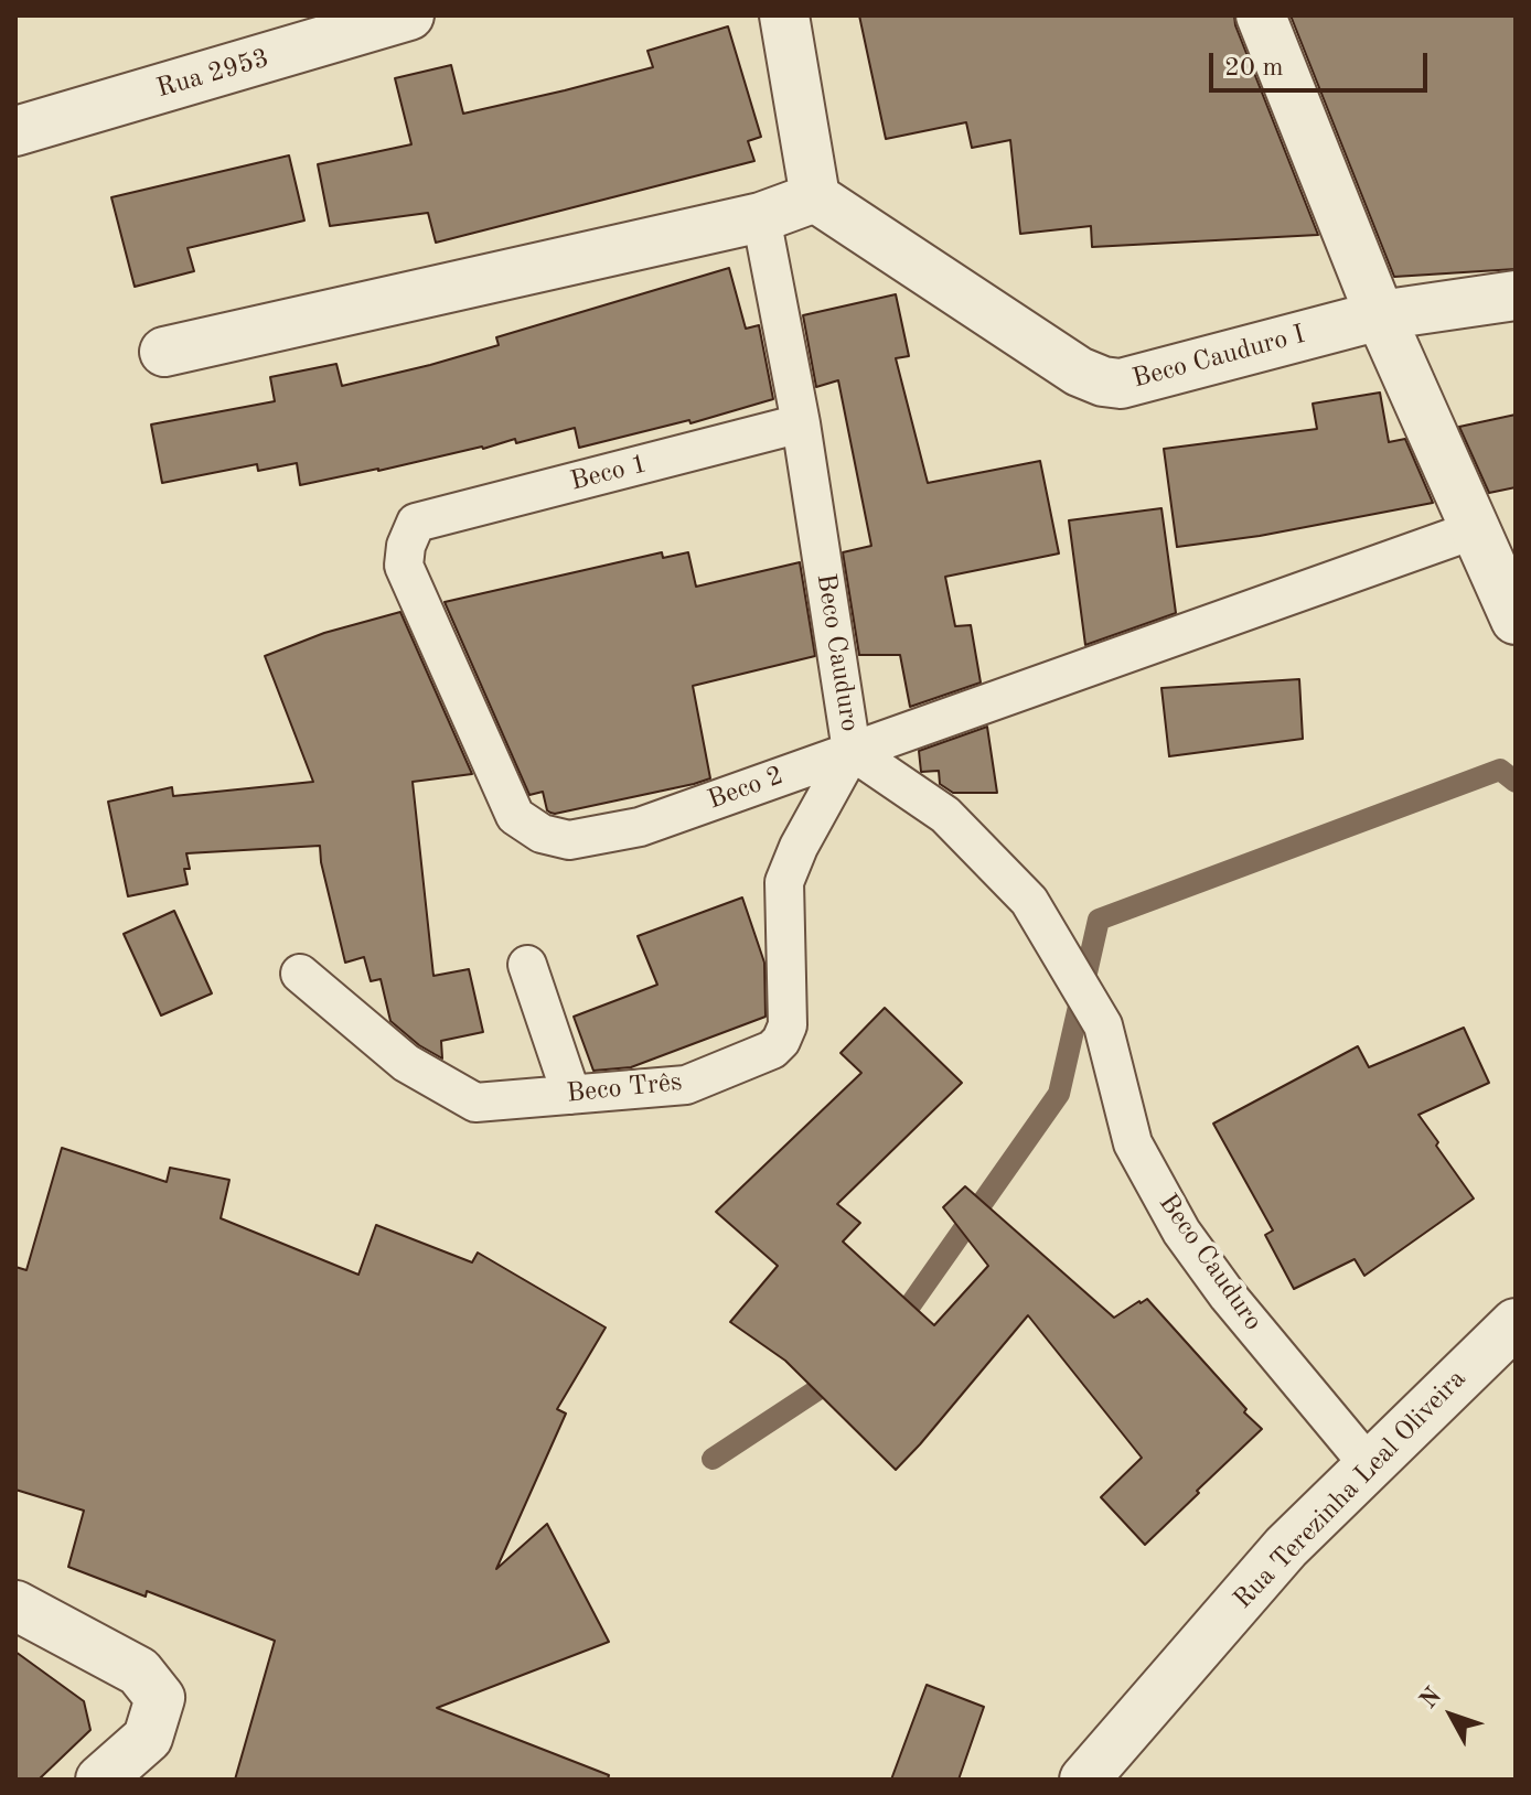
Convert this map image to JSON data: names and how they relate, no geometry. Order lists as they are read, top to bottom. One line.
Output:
{"streets":{"street":["Rua 2953","Beco Cauduro I","Rua Terezinha Leal Oliveira"],"lane":["Beco 1","Beco Cauduro","Beco 2","Beco Três"]},"crossings":[["Beco 1","Beco Cauduro"],["Beco 1","Beco 2"],["Beco Cauduro","Beco 2"],["Beco Cauduro","Beco Três"],["Beco Cauduro","Rua Terezinha Leal Oliveira"],["Beco 2","Beco Três"]],"scale_bar":"20 m","north":"top left"}
